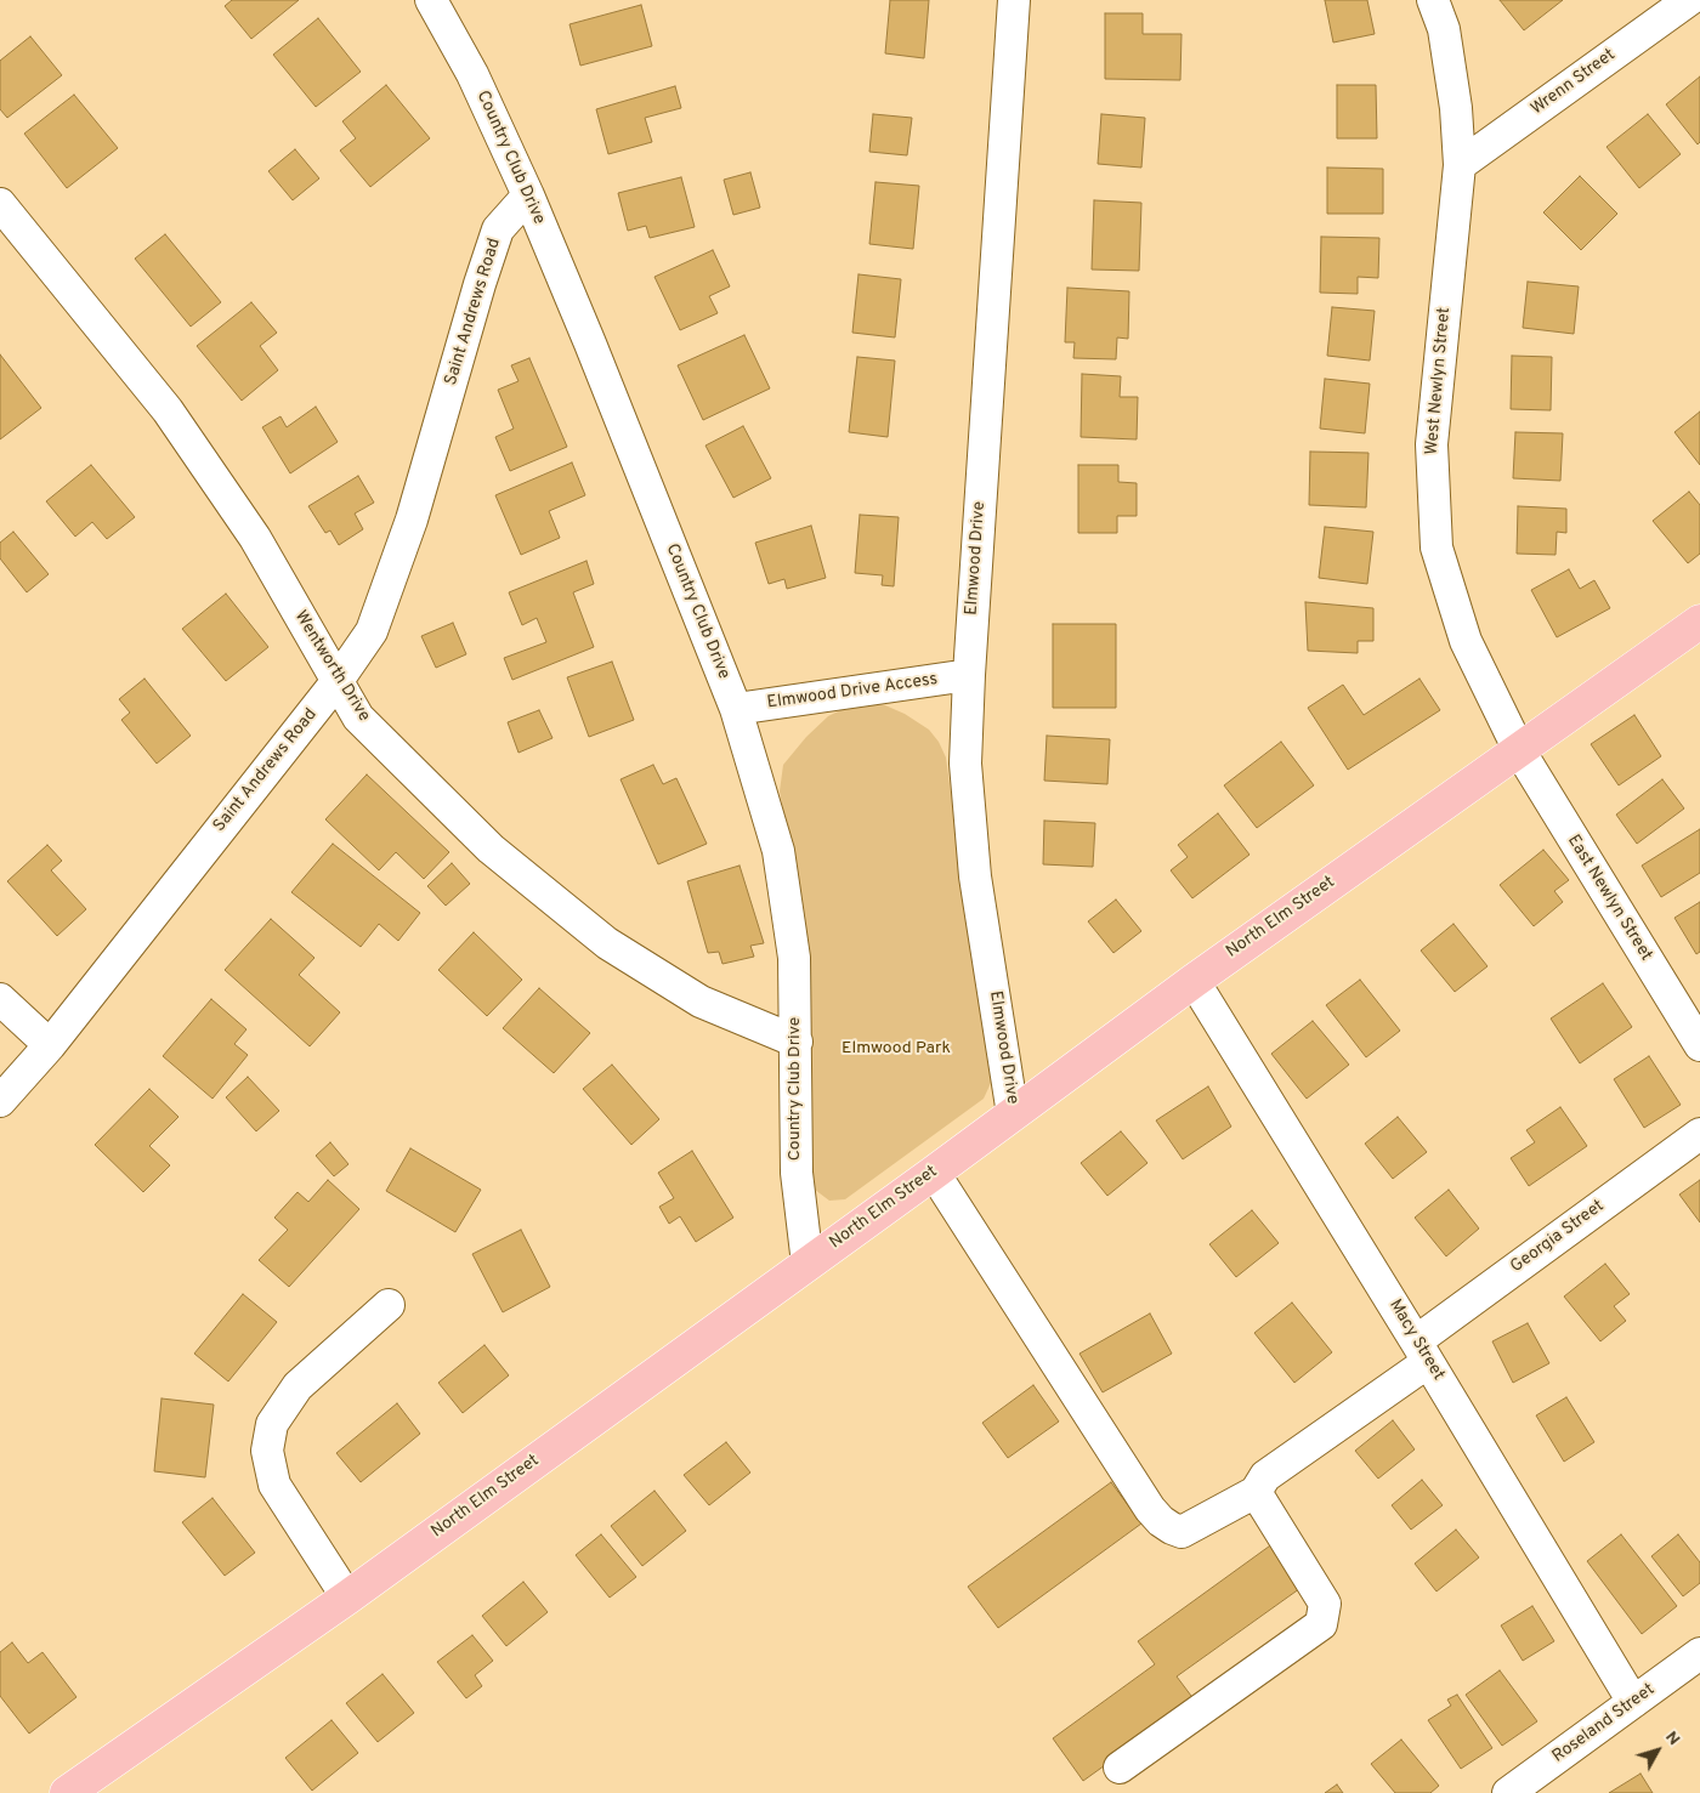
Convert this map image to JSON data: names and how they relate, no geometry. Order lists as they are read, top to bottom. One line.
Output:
{"streets":{"main road":["North Elm Street"],"street":["Wrenn Street","Country Club Drive","Saint Andrews Road","West Newlyn Street","Elmwood Drive","Wentworth Drive","Elmwood Drive Access","East Newlyn Street","Georgia Street","Macy Street","Roseland Street"]},"crossings":[["Wrenn Street","West Newlyn Street"],["Country Club Drive","Saint Andrews Road"],["Country Club Drive","Wentworth Drive"],["Country Club Drive","Elmwood Drive Access"],["Country Club Drive","North Elm Street"],["Saint Andrews Road","Wentworth Drive"],["West Newlyn Street","East Newlyn Street"],["West Newlyn Street","North Elm Street"],["Elmwood Drive","Elmwood Drive Access"],["Elmwood Drive","North Elm Street"],["East Newlyn Street","North Elm Street"],["North Elm Street","Macy Street"],["Georgia Street","Macy Street"],["Macy Street","Roseland Street"]],"parks":["Elmwood Park"],"north":"top right"}
